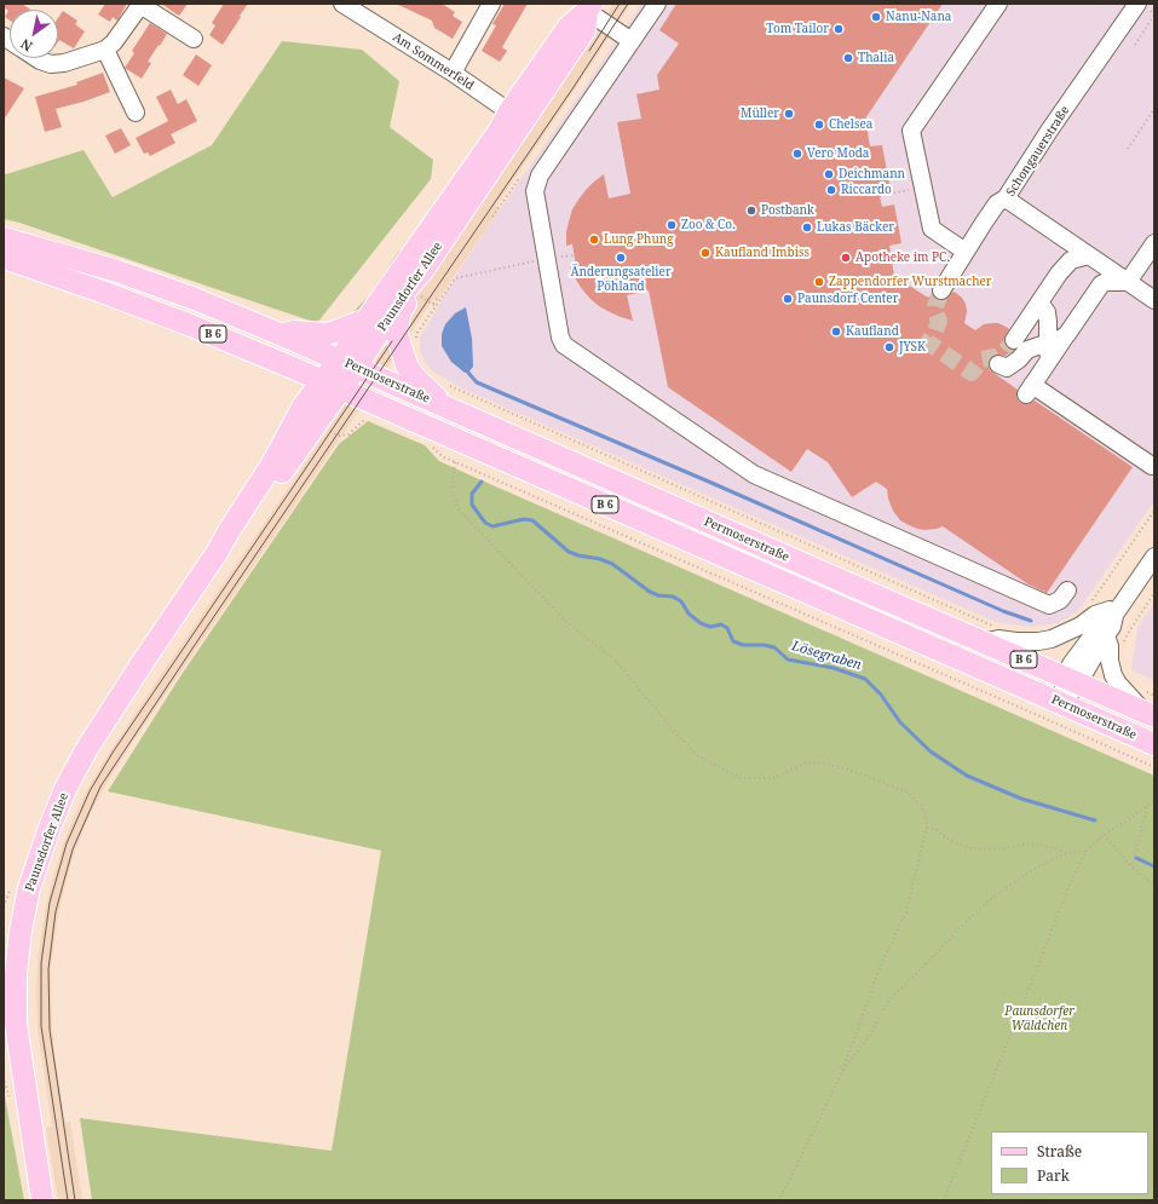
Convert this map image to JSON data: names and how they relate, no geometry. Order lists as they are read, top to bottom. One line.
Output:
{"streets":{"main road":["Paunsdorfer Allee","B 6","Permoserstraße"],"street":["Am Sommerfeld","Schongauerstraße"]},"crossings":[["Am Sommerfeld","Paunsdorfer Allee"],["Paunsdorfer Allee","B 6"],["Paunsdorfer Allee","Permoserstraße"],["B 6","Permoserstraße"]],"water":["Lösegraben"],"parks":["Paunsdorfer Wäldchen"],"places":["Nanu-Nana","Tom Tailor","Thalia","Müller","Chelsea","Vero Moda","Deichmann","Riccardo","Postbank","Zoo & Co.","Lukas Bäcker","Lung Phung","Kaufland Imbiss","Änderungsatelier Pöhland","Apotheke im PC.","Zappendorfer Wurstmacher","Paunsdorf Center","Kaufland","JYSK"],"legend":["Straße","Park"],"north":"bottom left"}
